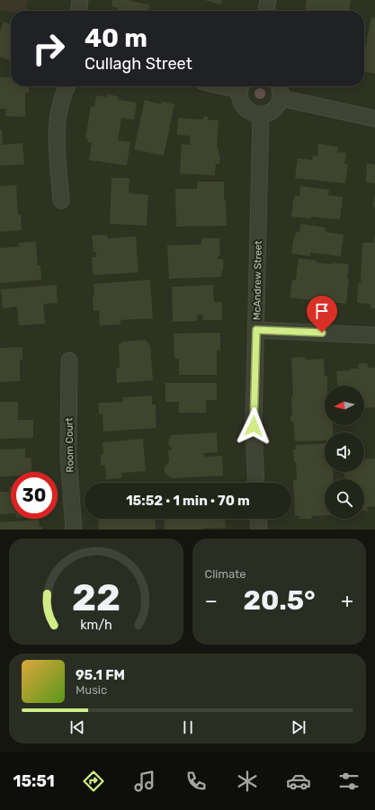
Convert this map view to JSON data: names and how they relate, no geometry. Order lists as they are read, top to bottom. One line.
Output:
{"streets":{"street":["McAndrew Street","Room Court"]},"north":"left","page":{"turn":["40 m","Cullagh Street"],"limit":"30","trip":"15:52 · 1 min · 70 m","tile":"Climate","heat":["−","20.5°","+"],"song":["95.1 FM","Music"],"tabs":"15:51","gauge":["22","km/h"]}}
